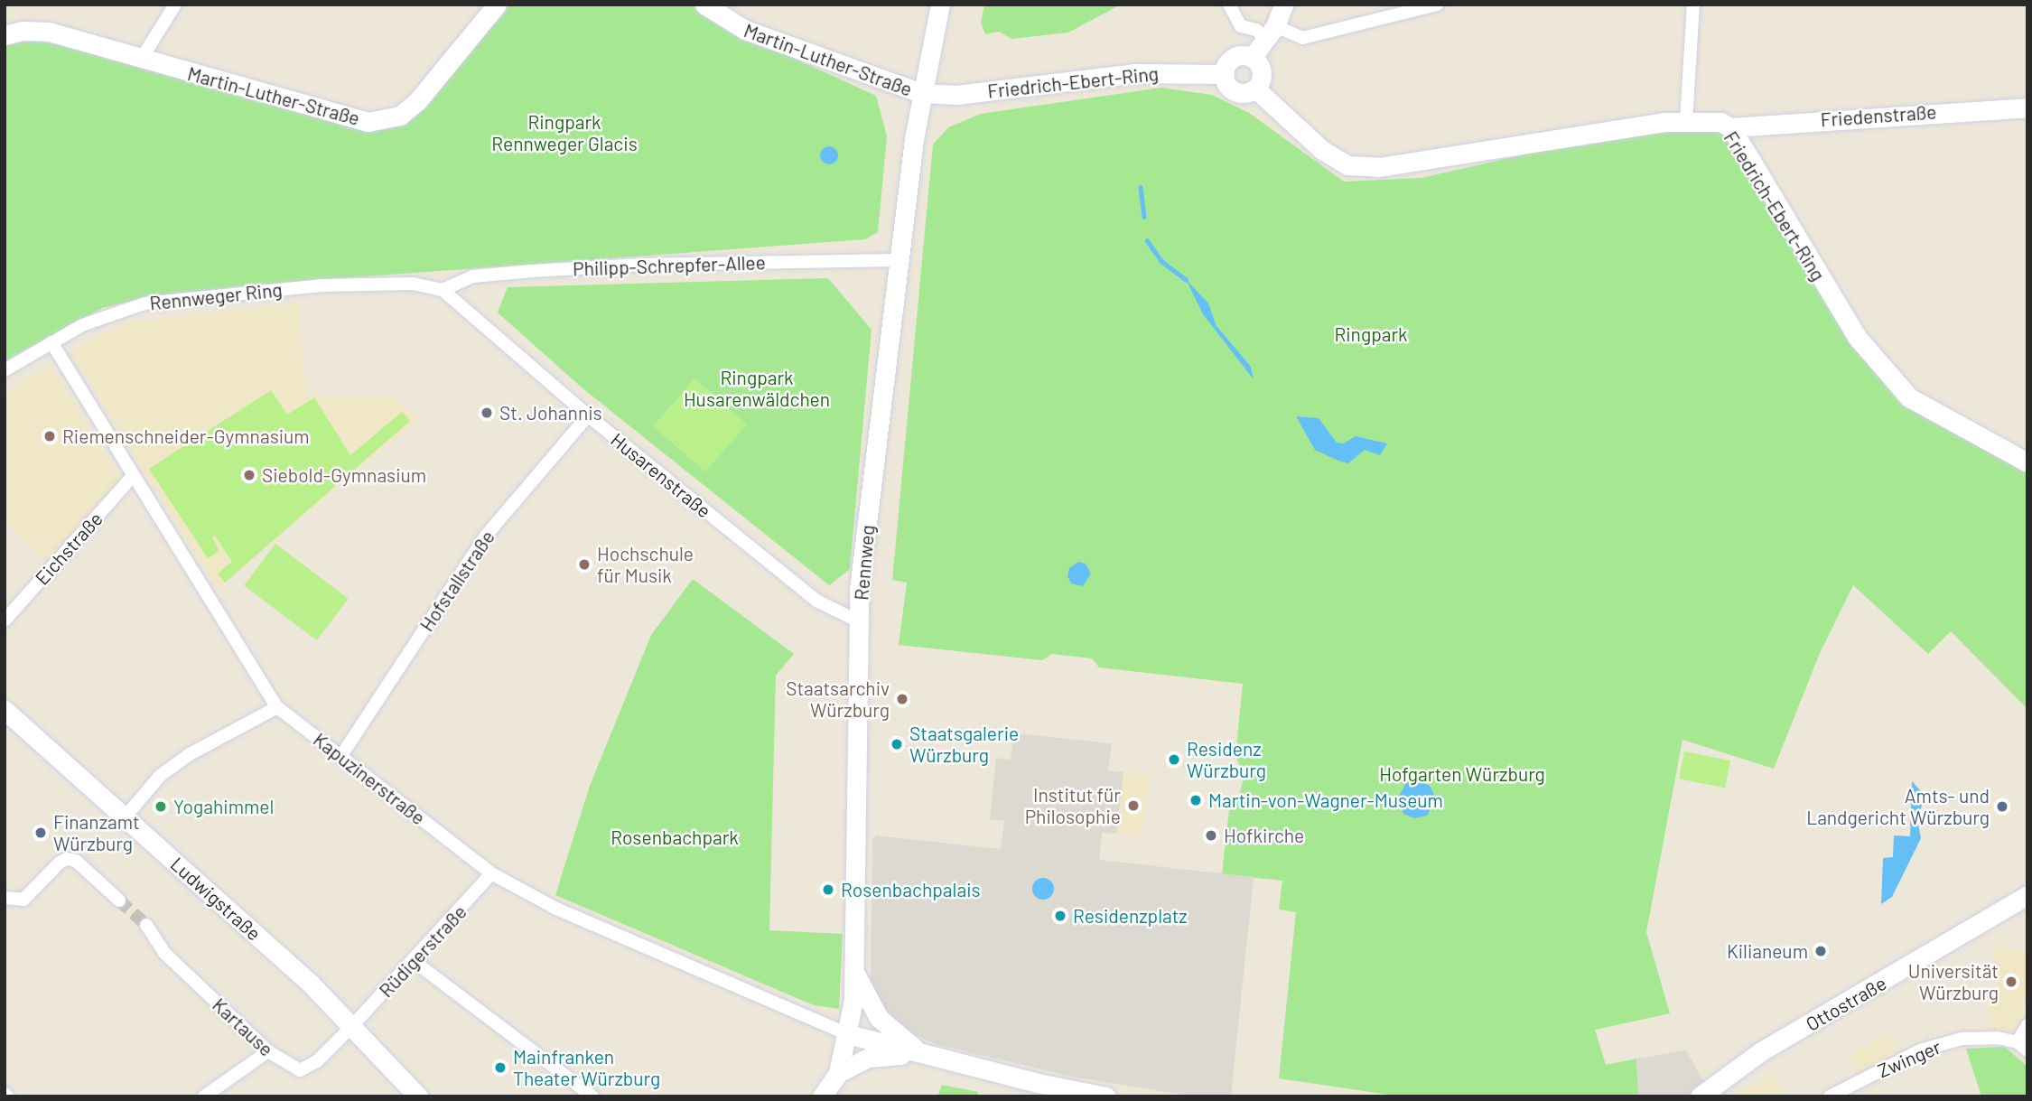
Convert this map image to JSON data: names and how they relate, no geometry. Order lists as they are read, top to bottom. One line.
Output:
{"streets":{"street":["Martin-Luther-Straße","Friedrich-Ebert-Ring","Friedenstraße","Philipp-Schrepfer-Allee","Rennweger Ring","Husarenstraße","Eichstraße","Rennweg","Hofstallstraße","Kapuzinerstraße","Ludwigstraße","Rüdigerstraße","Ottostraße","Kartause","Zwinger"]},"crossings":[["Martin-Luther-Straße","Friedrich-Ebert-Ring"],["Martin-Luther-Straße","Rennweg"],["Friedrich-Ebert-Ring","Friedenstraße"],["Friedrich-Ebert-Ring","Rennweg"],["Philipp-Schrepfer-Allee","Rennweger Ring"],["Philipp-Schrepfer-Allee","Husarenstraße"],["Philipp-Schrepfer-Allee","Rennweg"],["Rennweger Ring","Husarenstraße"],["Rennweger Ring","Kapuzinerstraße"],["Husarenstraße","Rennweg"],["Husarenstraße","Hofstallstraße"],["Eichstraße","Kapuzinerstraße"],["Rennweg","Kapuzinerstraße"],["Hofstallstraße","Kapuzinerstraße"],["Kapuzinerstraße","Rüdigerstraße"],["Ludwigstraße","Rüdigerstraße"],["Ludwigstraße","Kartause"],["Rüdigerstraße","Kartause"]],"parks":["Ringpark Rennweger Glacis","Ringpark","Ringpark Husarenwäldchen","Hofgarten Würzburg","Rosenbachpark"],"places":["St. Johannis","Riemenschneider-Gymnasium","Siebold-Gymnasium","Hochschule für Musik","Staatsarchiv Würzburg","Staatsgalerie Würzburg","Residenz Würzburg","Martin-von-Wagner-Museum","Institut für Philosophie","Yogahimmel","Amts- und Landgericht Würzburg","Finanzamt Würzburg","Hofkirche","Rosenbachpalais","Residenzplatz","Kilianeum","Universität Würzburg","Mainfranken Theater Würzburg"]}
